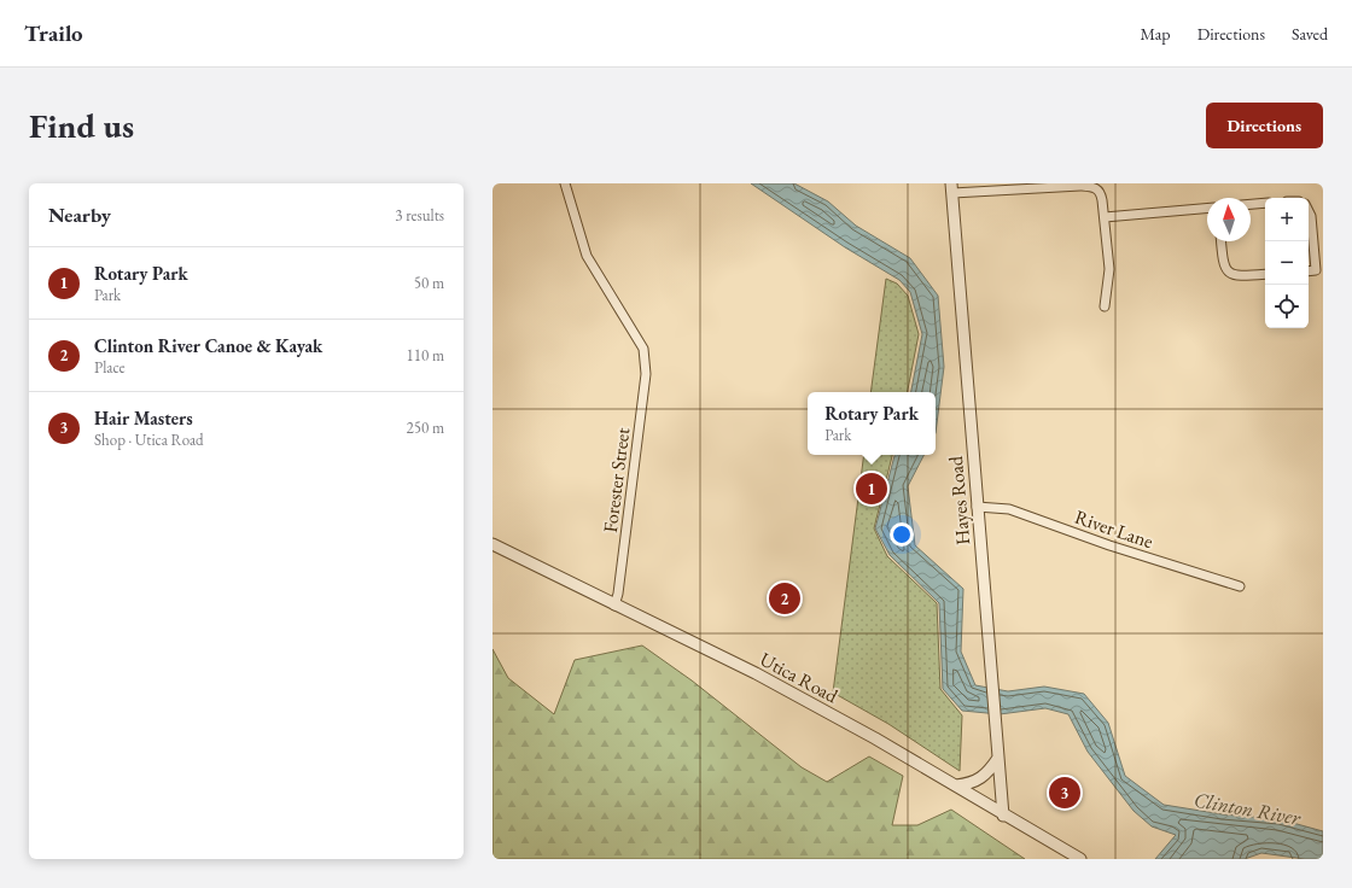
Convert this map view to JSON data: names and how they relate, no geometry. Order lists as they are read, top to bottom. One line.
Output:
{"streets":{"street":["Forester Street","Hayes Road","River Lane","Utica Road"]},"crossings":[["Forester Street","Utica Road"],["Hayes Road","River Lane"],["Hayes Road","Utica Road"]],"water":["Clinton River"],"north":"top","page":{"header":"Trailo","nav":["Map","Directions","Saved"],"buttons":"Directions","title":"Find us","heading":["Nearby","3 results"],"map_buttons":["+","−"],"list":[{"mark":"1","name":"Rotary Park","note":"Park","value":"50 m"},{"mark":"2","name":"Clinton River Canoe & Kayak","note":"Place","value":"110 m"},{"mark":"3","name":"Hair Masters","note":"Shop · Utica Road","value":"250 m"}],"popup":["Rotary Park","Park"],"pins":["1","2","3"]}}
